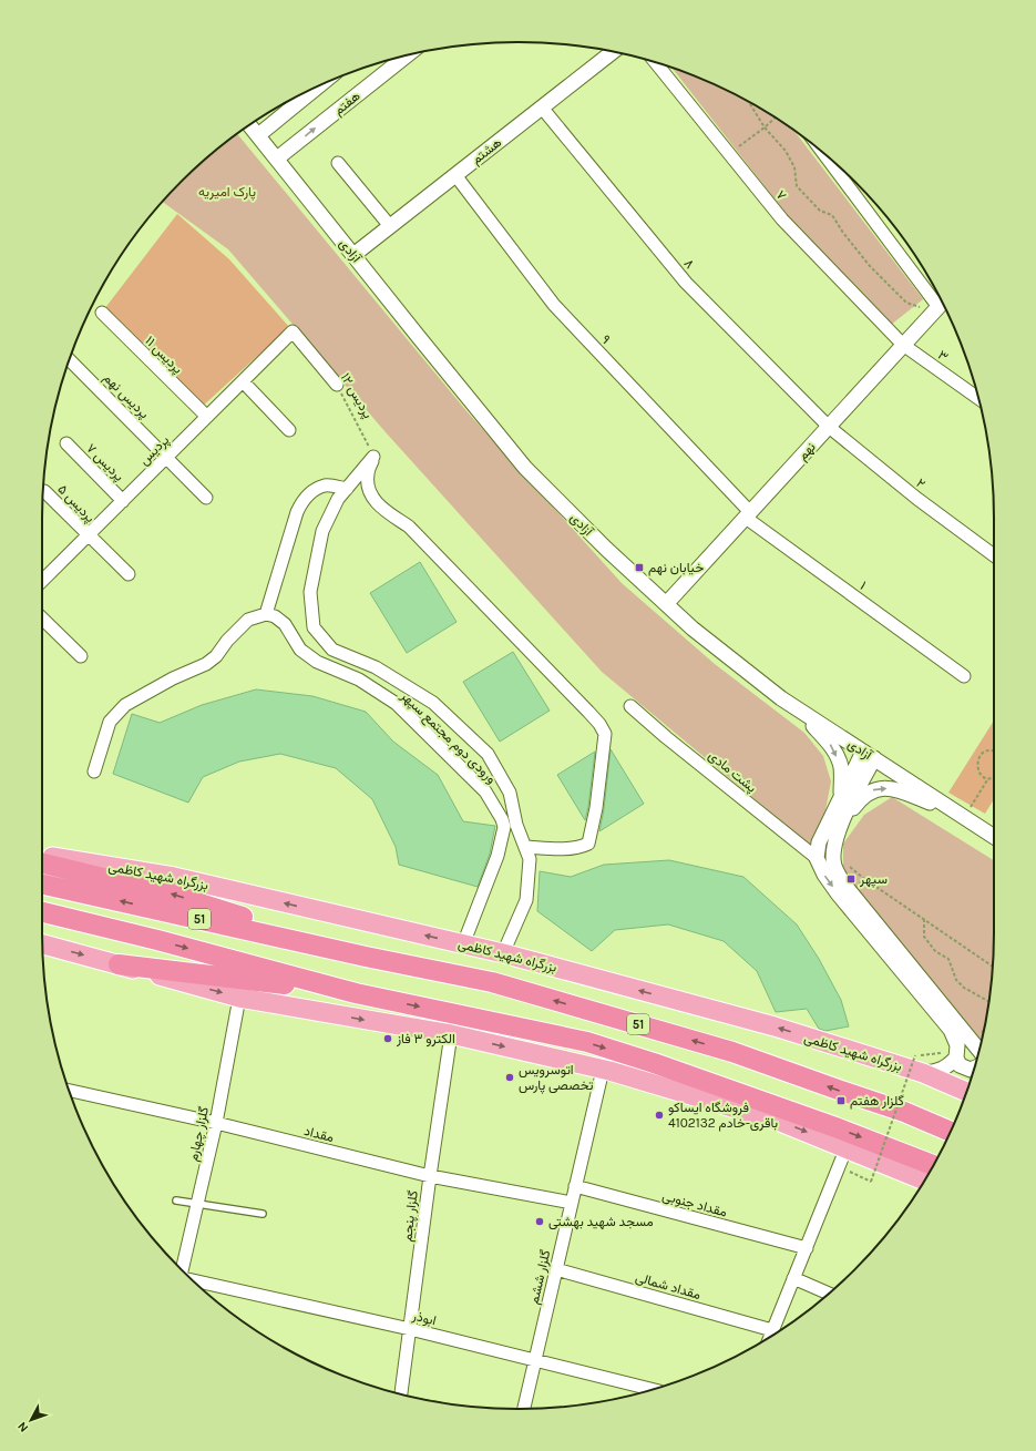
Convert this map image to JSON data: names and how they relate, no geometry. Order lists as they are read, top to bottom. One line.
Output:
{"streets":{"highway":["51"],"main road":["بزرگراه شهید کاظمی"],"street":["هفتم","هشتم","۷","آزادی","۸","۹","پردیس ۱۱","۳","پردیس نهم","پردیس ۱۲","پردیس","نهم","پردیس ۷","۲","پردیس ۵","۱","ورودی دوم مجتمع سپهر","پشت مادی","گلزار چهارم","مقداد","مقداد جنوبی","گلزار پنجم","گلزار ششم","مقداد شمالی","ابوذر"]},"crossings":[["هفتم","آزادی"],["هشتم","آزادی"],["هشتم","۸"],["هشتم","۹"],["۷","۳"],["۷","نهم"],["آزادی","نهم"],["۸","نهم"],["۸","۲"],["۹","نهم"],["۹","۱"],["پردیس ۱۱","پردیس"],["۳","نهم"],["پردیس نهم","پردیس"],["پردیس ۱۲","پردیس"],["پردیس","پردیس ۷"],["پردیس","پردیس ۵"],["نهم","۲"],["نهم","۱"],["ورودی دوم مجتمع سپهر","بزرگراه شهید کاظمی"],["گلزار چهارم","مقداد"],["مقداد","گلزار پنجم"],["مقداد","گلزار ششم"],["مقداد جنوبی","گلزار ششم"],["گلزار پنجم","ابوذر"],["گلزار ششم","مقداد شمالی"],["گلزار ششم","ابوذر"]],"parks":["پارک امیریه"],"places":{"transit":["خیابان نهم","سپهر","گلزار هفتم"],"other":["الکترو ۳ فاز","اتوسرویس تخصصی پارس","فروشگاه ایساکو باقری-خادم 4102132","مسجد شهید بهشتی"]},"north":"bottom left"}
